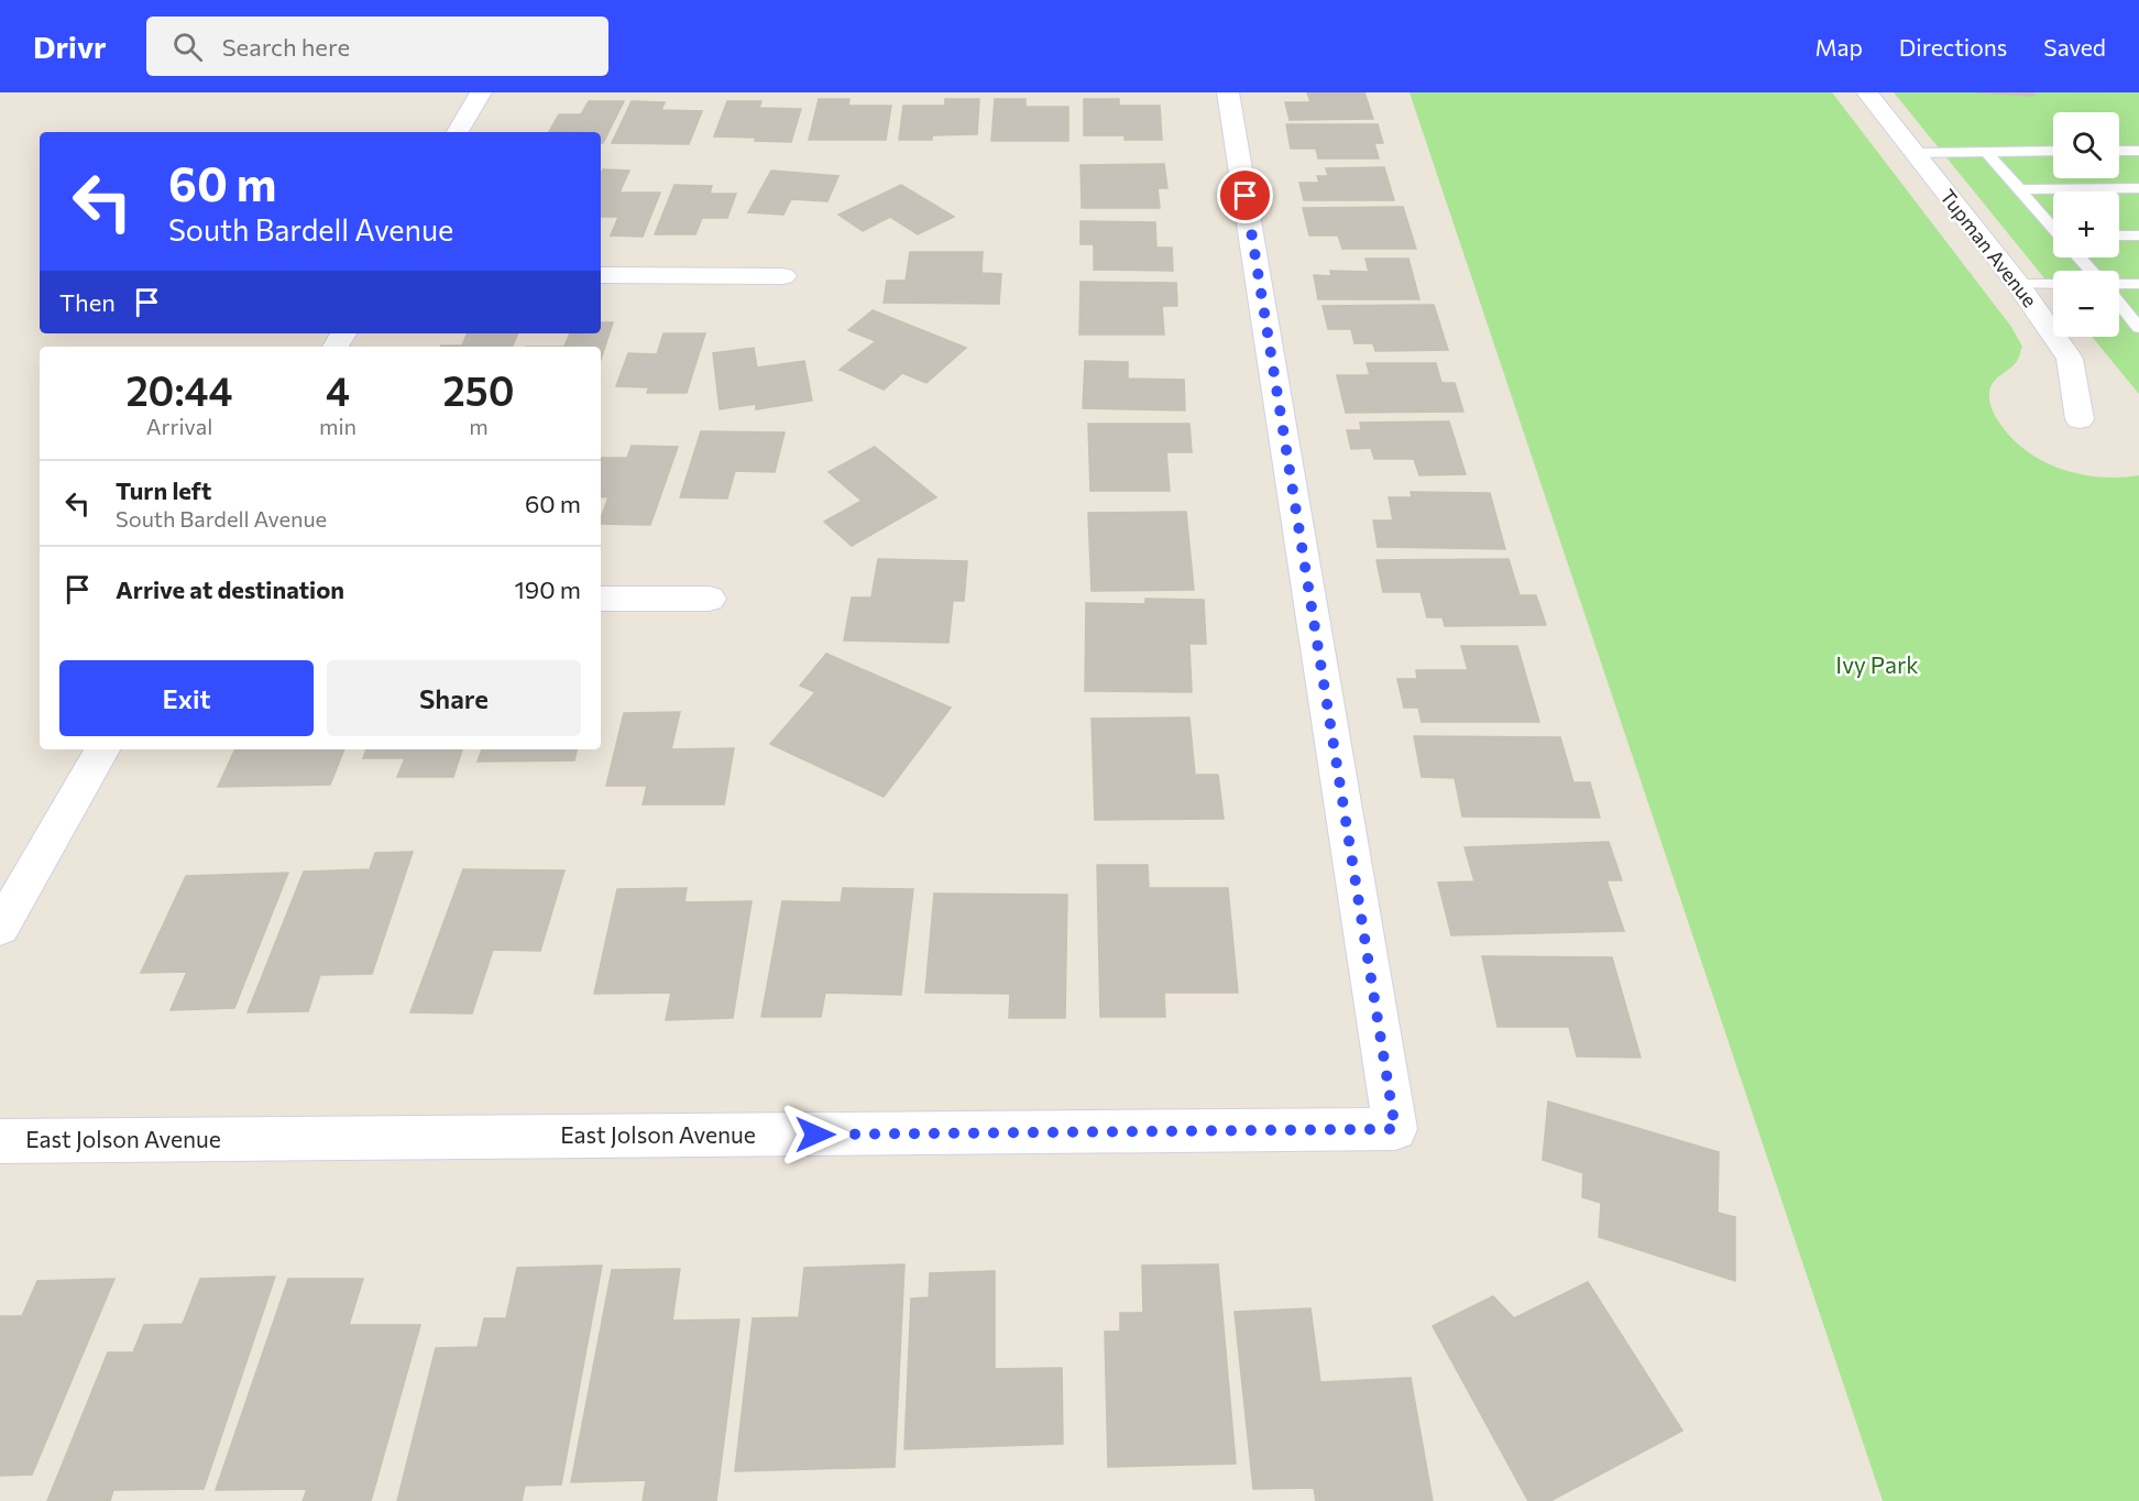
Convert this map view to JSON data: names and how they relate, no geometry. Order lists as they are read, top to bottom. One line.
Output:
{"streets":{"street":["Tupman Avenue","East Jolson Avenue"]},"parks":["Ivy Park"],"page":{"header":"Drivr","search":"Search here","nav":["Map","Directions","Saved"],"map_buttons":["+","−"],"turn":["60 m","South Bardell Avenue"],"then":"Then","eta":["20:44","Arrival","4","min","250","m"],"list":[{"name":"Turn left","note":"South Bardell Avenue","value":"60 m"},{"name":"Arrive at destination","value":"190 m"}],"buttons":["Exit","Share"]}}
